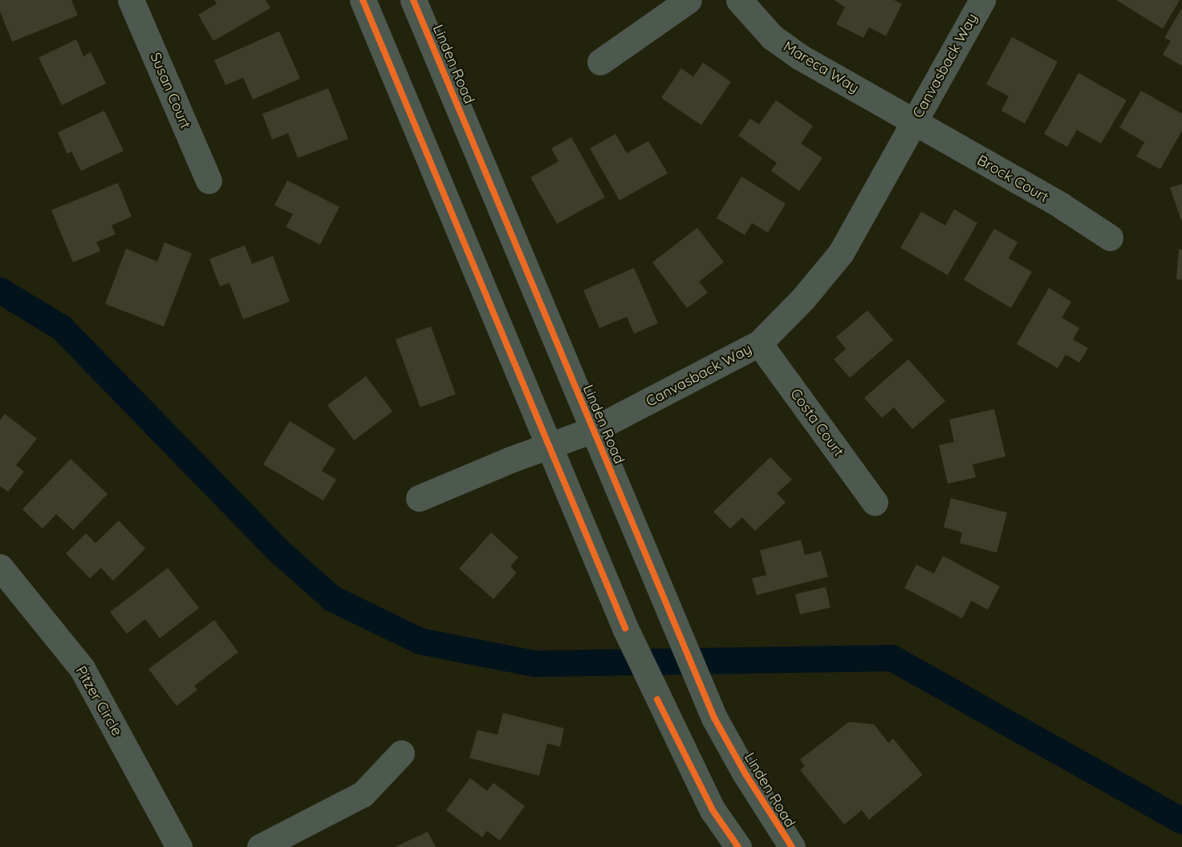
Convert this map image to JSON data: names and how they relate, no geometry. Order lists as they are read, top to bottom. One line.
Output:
{"streets":{"street":["Linden Road","Canvasback Way","Mareca Way","Susan Court","Brock Court","Costa Court","Pitzer Circle"]},"crossings":[["Linden Road","Canvasback Way"],["Canvasback Way","Mareca Way"],["Canvasback Way","Brock Court"],["Canvasback Way","Costa Court"],["Mareca Way","Brock Court"]]}
